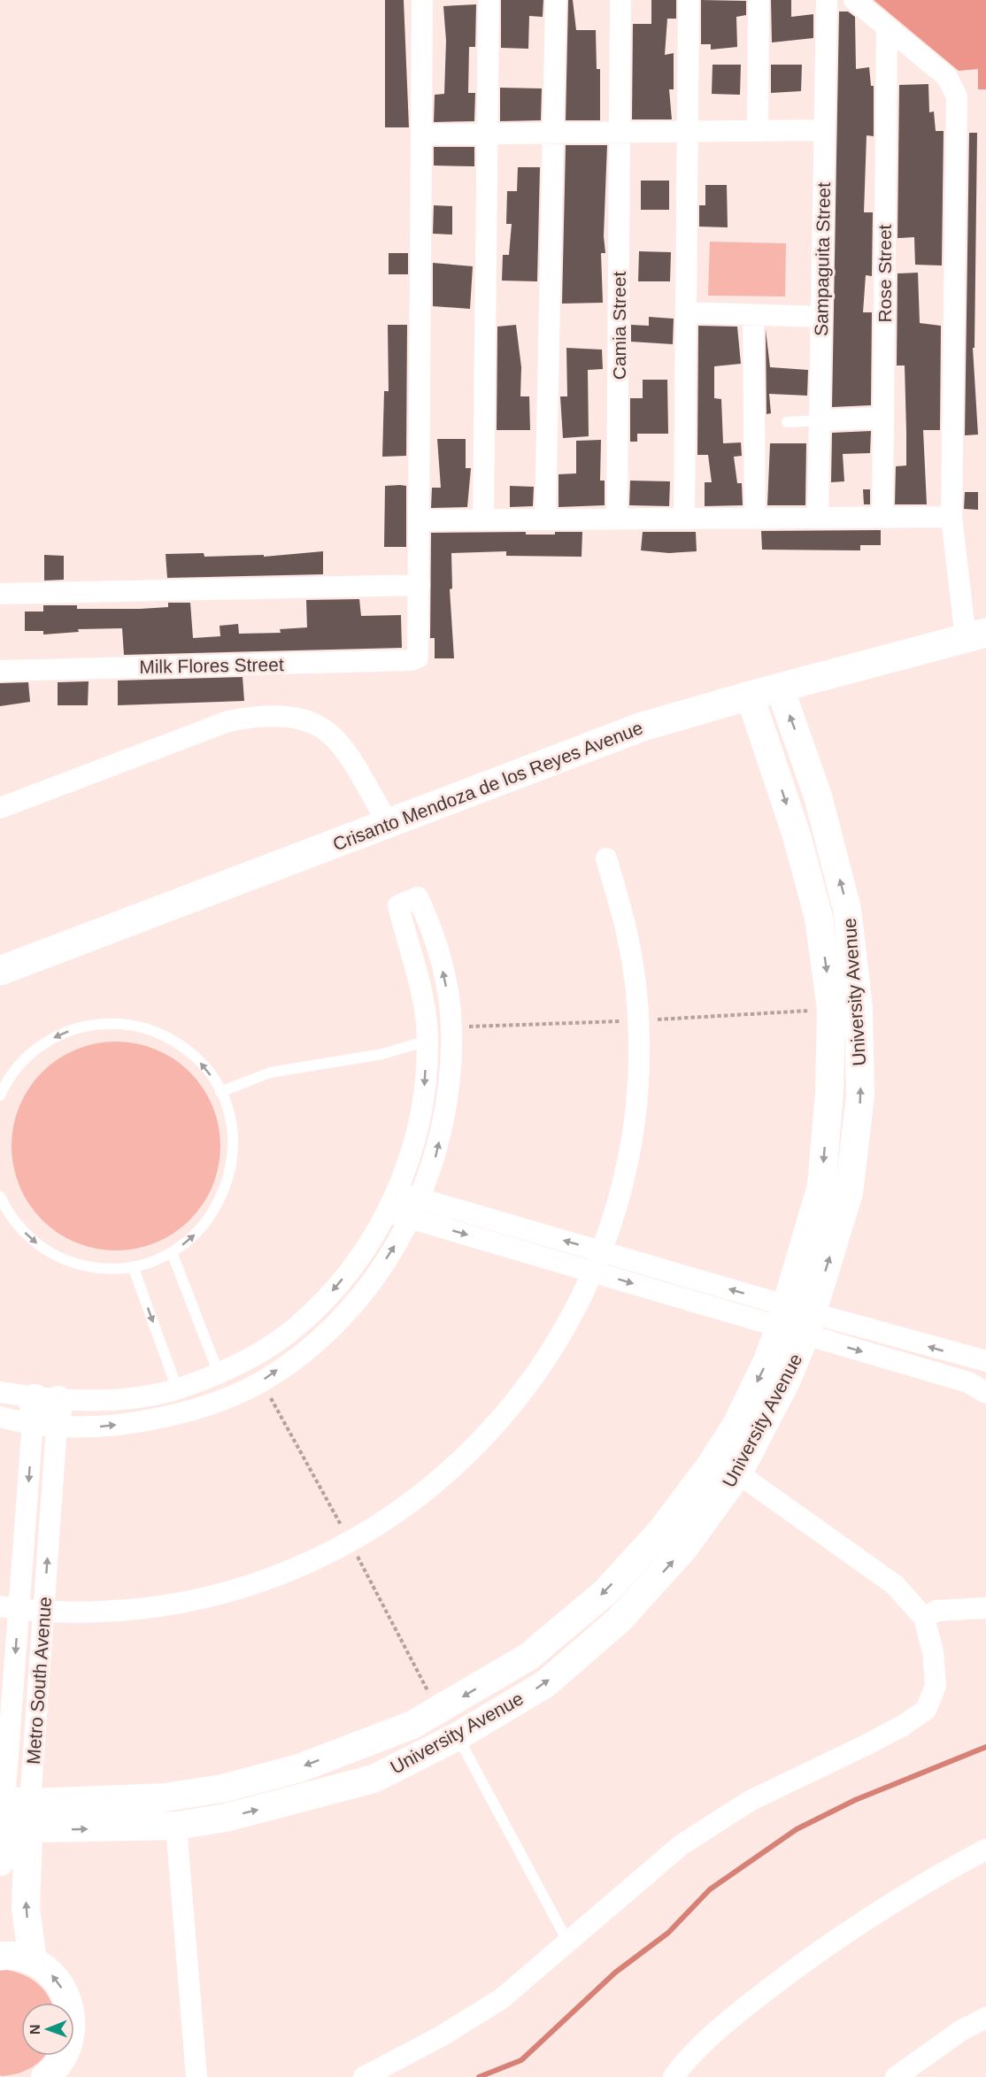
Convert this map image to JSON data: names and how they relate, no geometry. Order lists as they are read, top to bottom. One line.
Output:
{"streets":{"main road":["Crisanto Mendoza de los Reyes Avenue"],"street":["Sampaguita Street","Rose Street","Camia Street","Milk Flores Street","University Avenue","Metro South Avenue"]},"crossings":[["Crisanto Mendoza de los Reyes Avenue","University Avenue"],["University Avenue","Metro South Avenue"]],"north":"left"}
